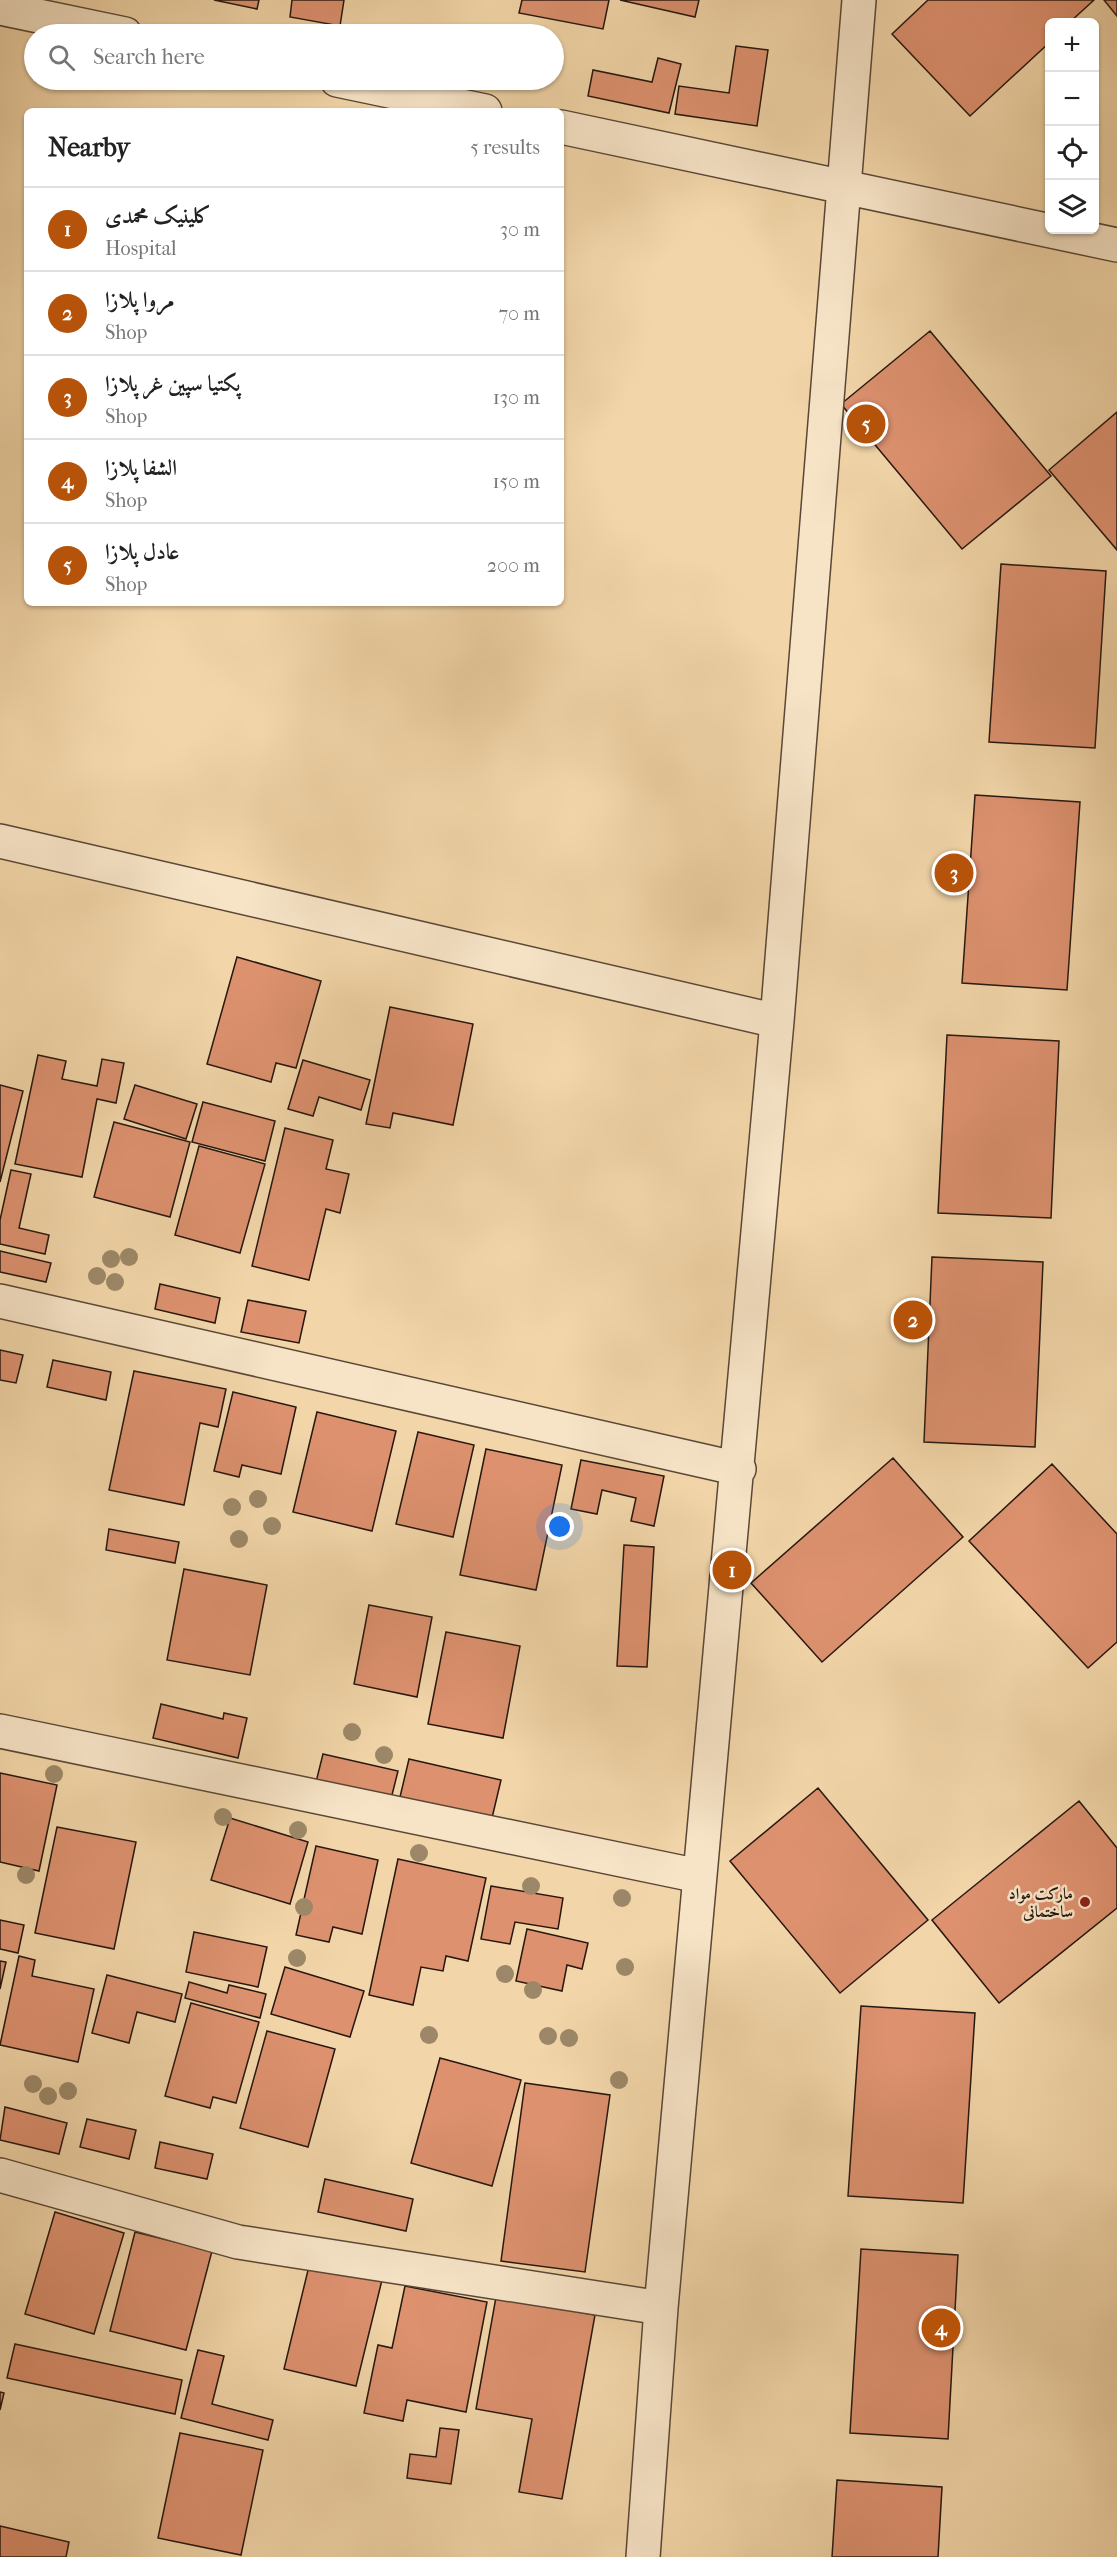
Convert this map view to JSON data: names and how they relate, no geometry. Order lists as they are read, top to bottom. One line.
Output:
{"places":["مارکت مواد ساختمانی"],"page":{"map_buttons":["+","−"],"search":"Search here","heading":["Nearby","5 results"],"list":[{"mark":"1","name":"کلینیک محمدی","note":"Hospital","value":"30 m"},{"mark":"2","name":"مروا پلازا","note":"Shop","value":"70 m"},{"mark":"3","name":"پکتیا سپین غر پلازا","note":"Shop","value":"130 m"},{"mark":"4","name":"الشفا پلازا","note":"Shop","value":"150 m"},{"mark":"5","name":"عادل پلازا","note":"Shop","value":"200 m"}],"pins":["5","3","2","1","4"]}}
